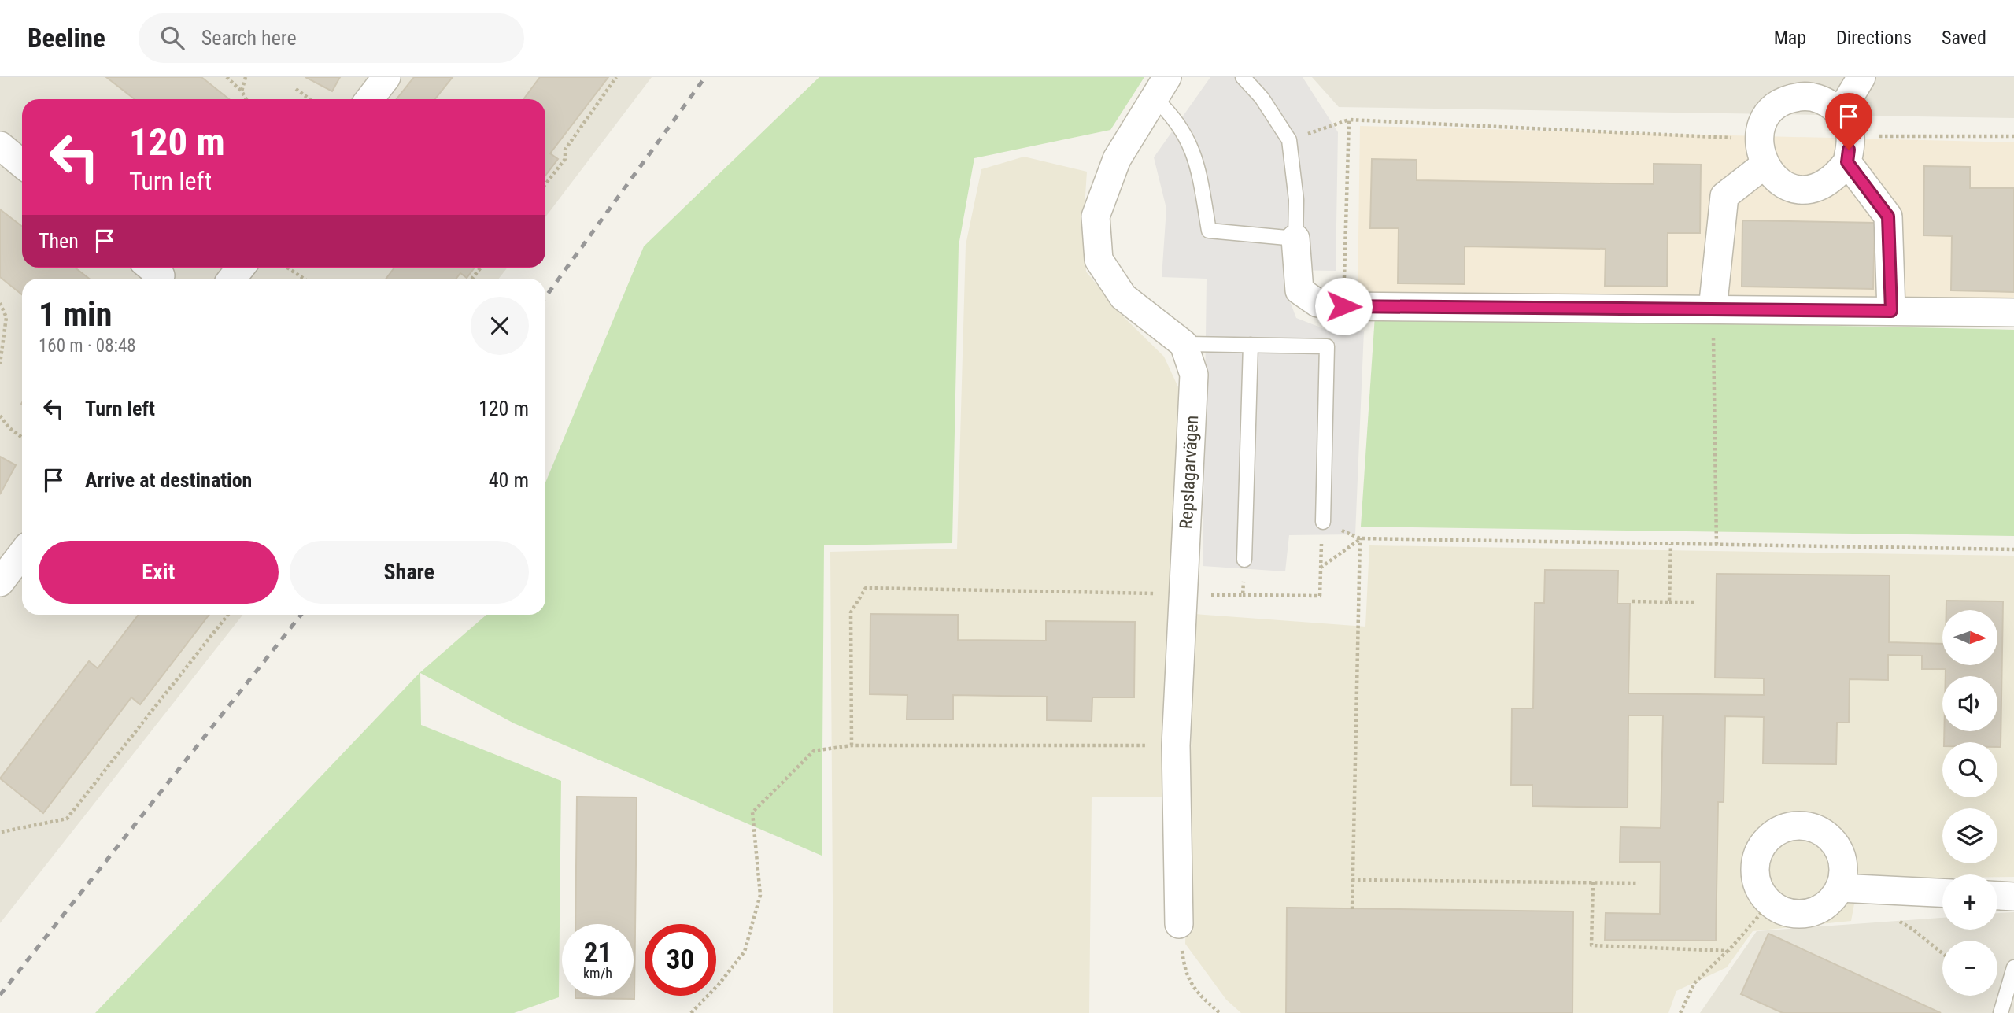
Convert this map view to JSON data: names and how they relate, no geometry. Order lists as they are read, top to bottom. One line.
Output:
{"streets":{"street":["Repslagarvägen"]},"north":"right","page":{"header":"Beeline","search":"Search here","nav":["Map","Directions","Saved"],"turn":["120 m","Turn left"],"then":"Then","heading":["1 min","160 m · 08:48"],"list":[{"name":"Turn left","value":"120 m"},{"name":"Arrive at destination","value":"40 m"}],"buttons":["Exit","Share"],"map_buttons":["+","−"],"speed":"21 km/h","limit":"30"}}
